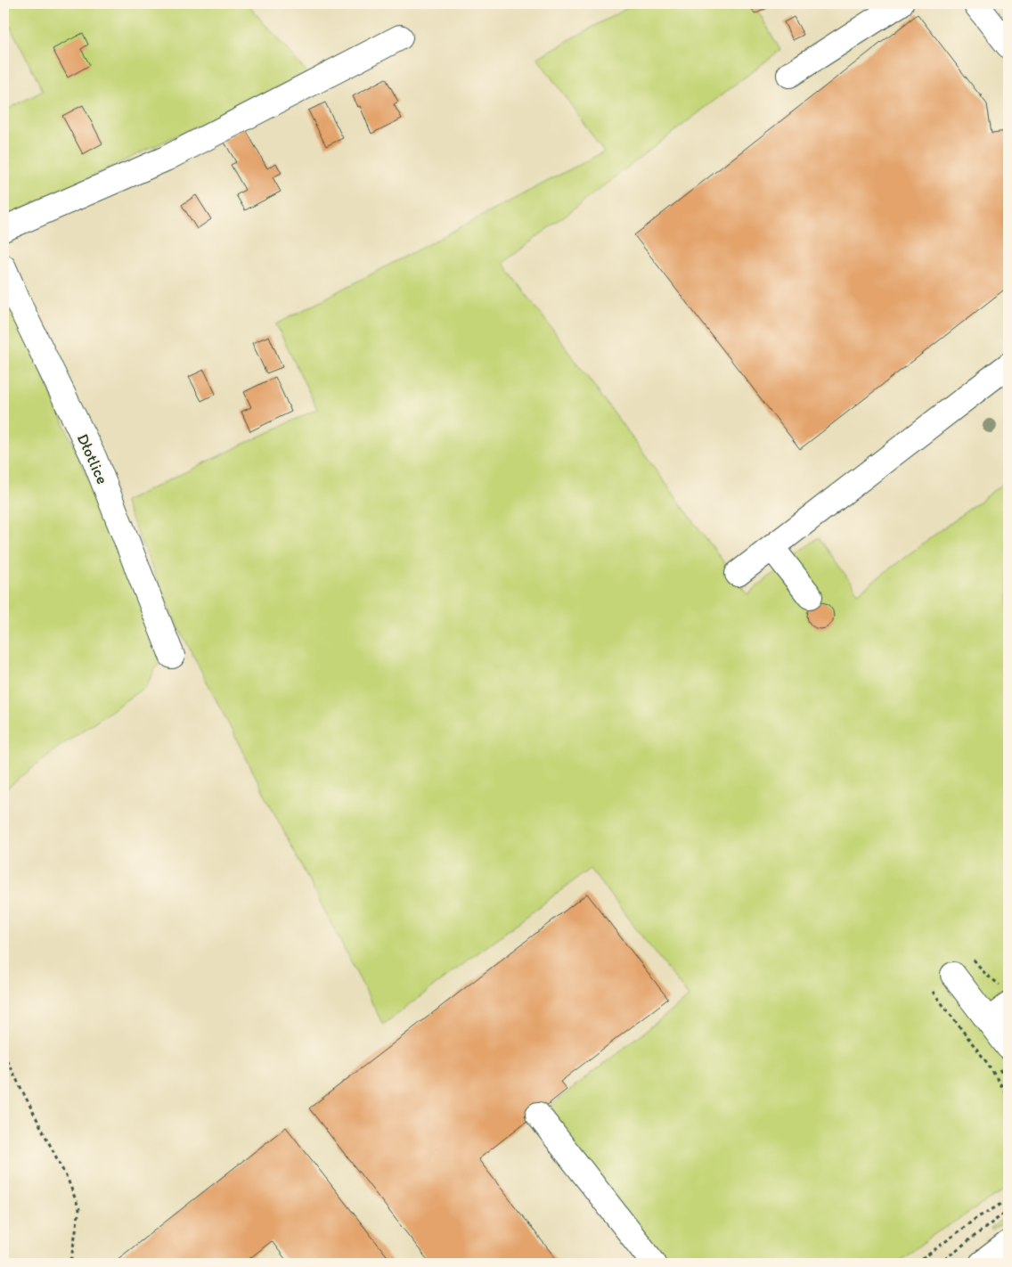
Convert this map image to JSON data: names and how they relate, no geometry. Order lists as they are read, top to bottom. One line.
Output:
{"streets":{"street":["Dłotlice"]}}
